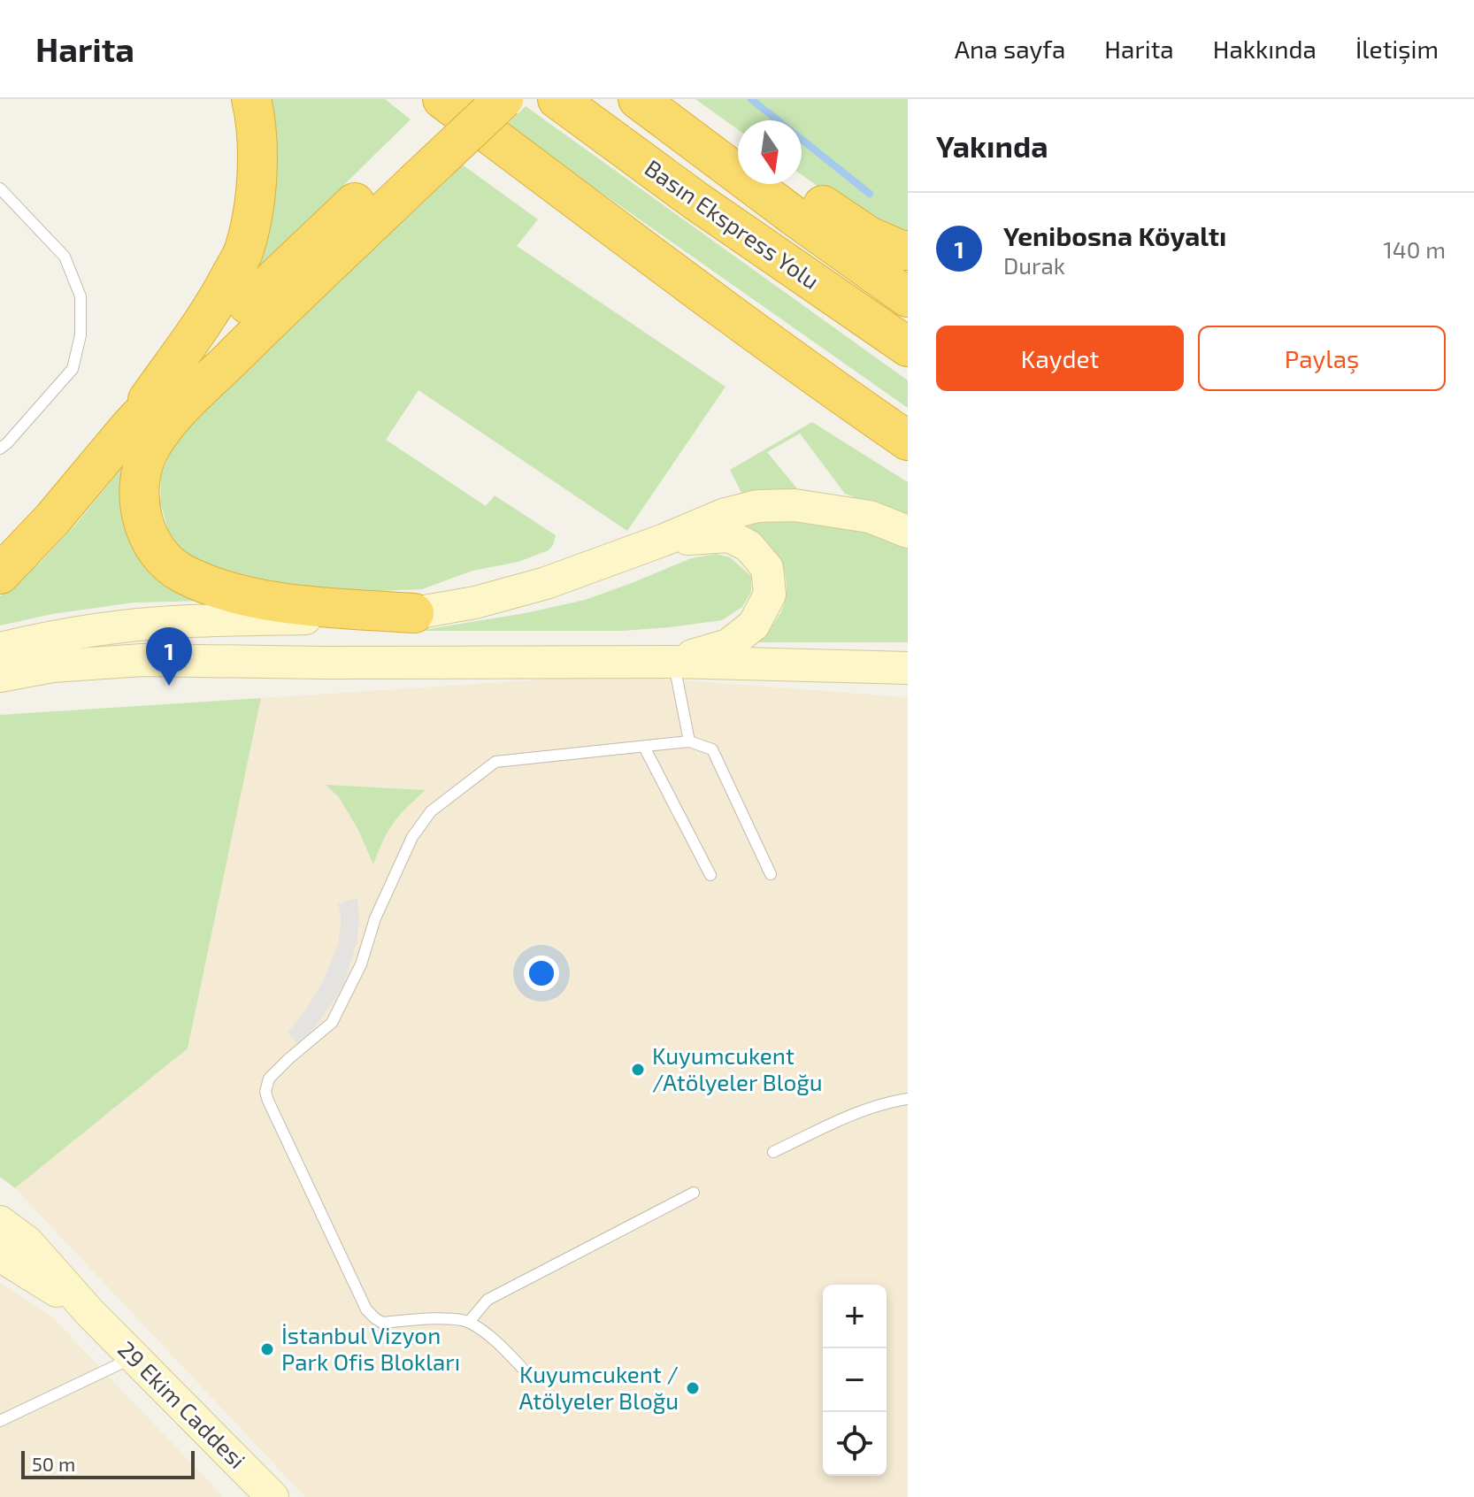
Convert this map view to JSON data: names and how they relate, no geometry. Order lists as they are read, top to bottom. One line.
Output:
{"streets":{"highway":["Basın Ekspress Yolu"],"main road":["29 Ekim Caddesi"]},"places":["Kuyumcukent /Atölyeler Bloğu","İstanbul Vizyon Park Ofis Blokları","Kuyumcukent / Atölyeler Bloğu"],"scale_bar":"50 m","north":"bottom","page":{"header":"Harita","nav":["Ana sayfa","Harita","Hakkında","İletişim"],"heading":"Yakında","list":[{"mark":"1","name":"Yenibosna Köyaltı","note":"Durak","value":"140 m"}],"buttons":["Kaydet","Paylaş"],"pins":"1","map_buttons":["+","−"],"scale":"50 m"}}
